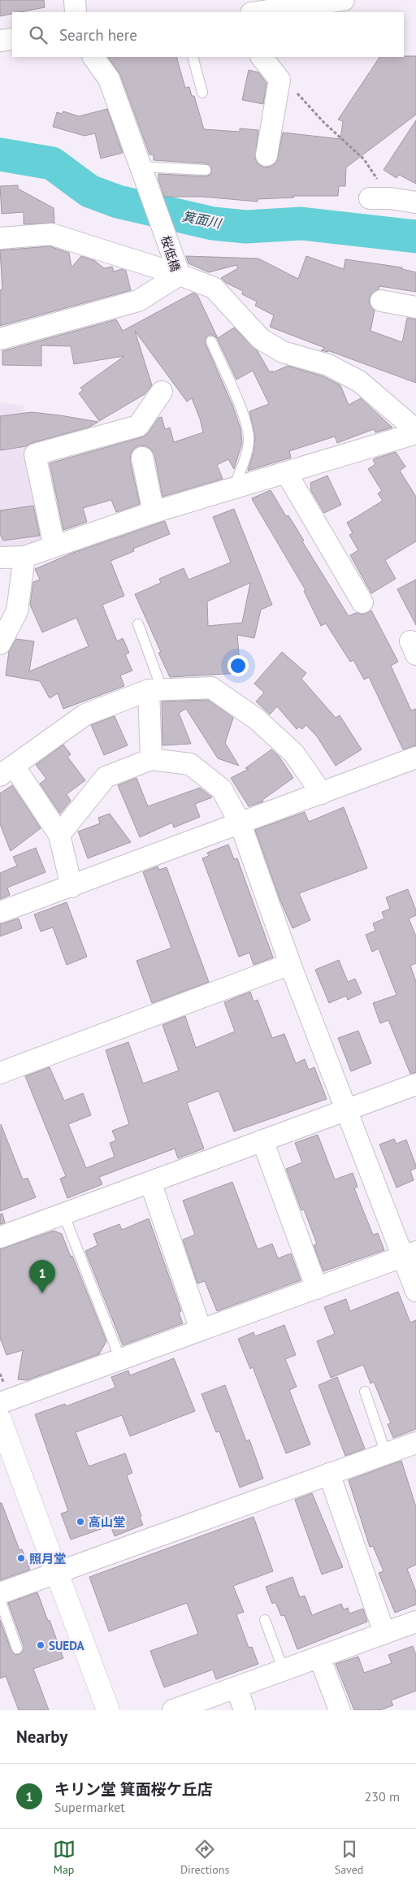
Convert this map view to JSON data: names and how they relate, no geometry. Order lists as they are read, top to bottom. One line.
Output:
{"streets":{"street":["桜低橋"]},"water":["箕面川"],"places":["高山堂","照月堂","SUEDA"],"page":{"search":"Search here","pins":"1","heading":"Nearby","list":[{"mark":"1","name":"キリン堂 箕面桜ケ丘店","note":"Supermarket","value":"230 m"}],"nav":["Map","Directions","Saved"]}}
